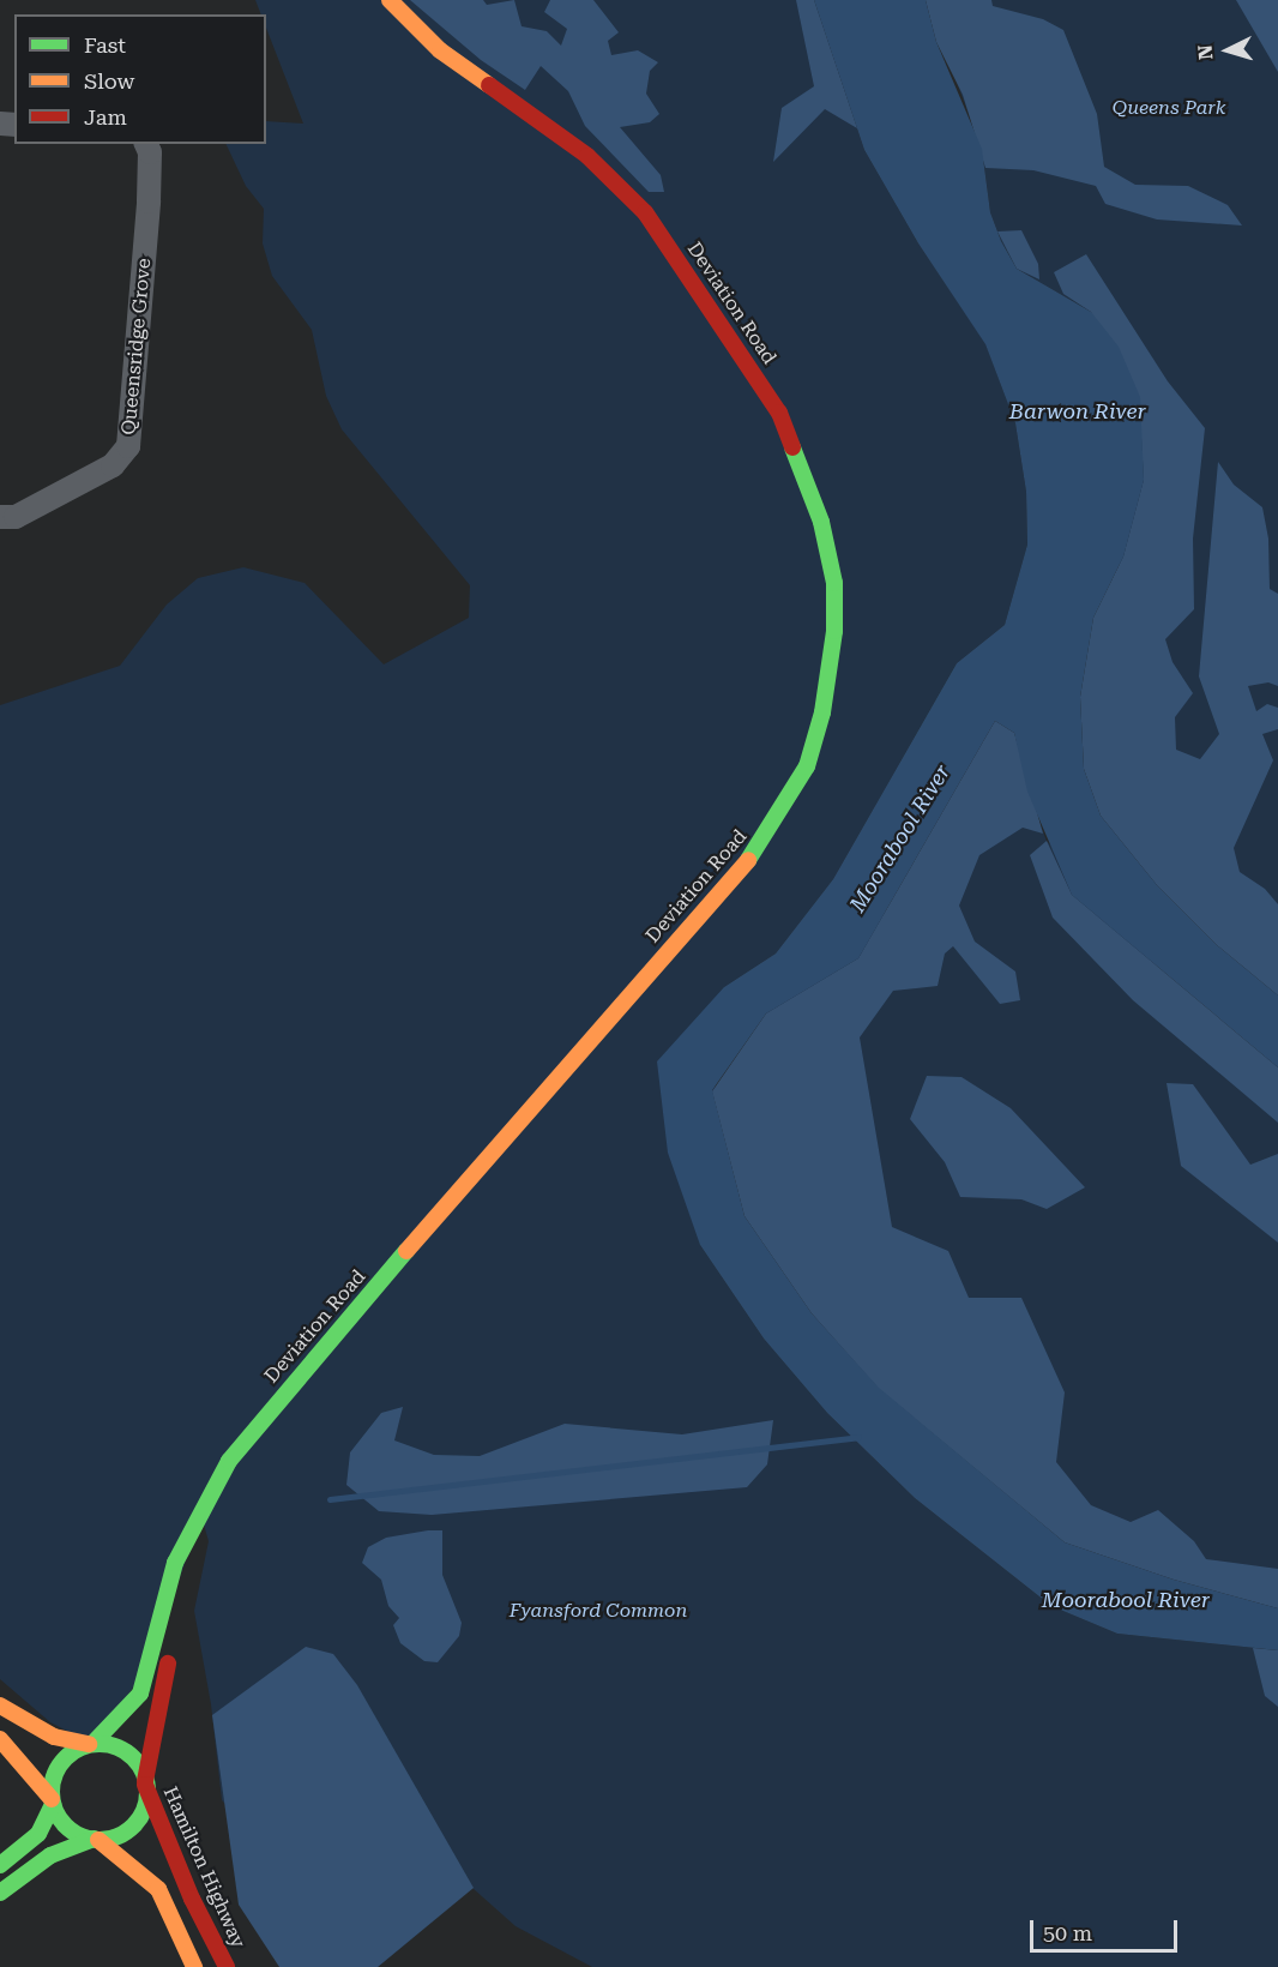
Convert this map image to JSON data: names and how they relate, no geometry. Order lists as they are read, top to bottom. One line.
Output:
{"streets":{"main road":["Deviation Road","Hamilton Highway"],"street":["Queensridge Grove"]},"crossings":[["Deviation Road","Hamilton Highway"]],"water":["Barwon River","Moorabool River"],"parks":["Queens Park","Fyansford Common"],"legend":["Fast","Slow","Jam"],"scale_bar":"50 m","north":"left"}
